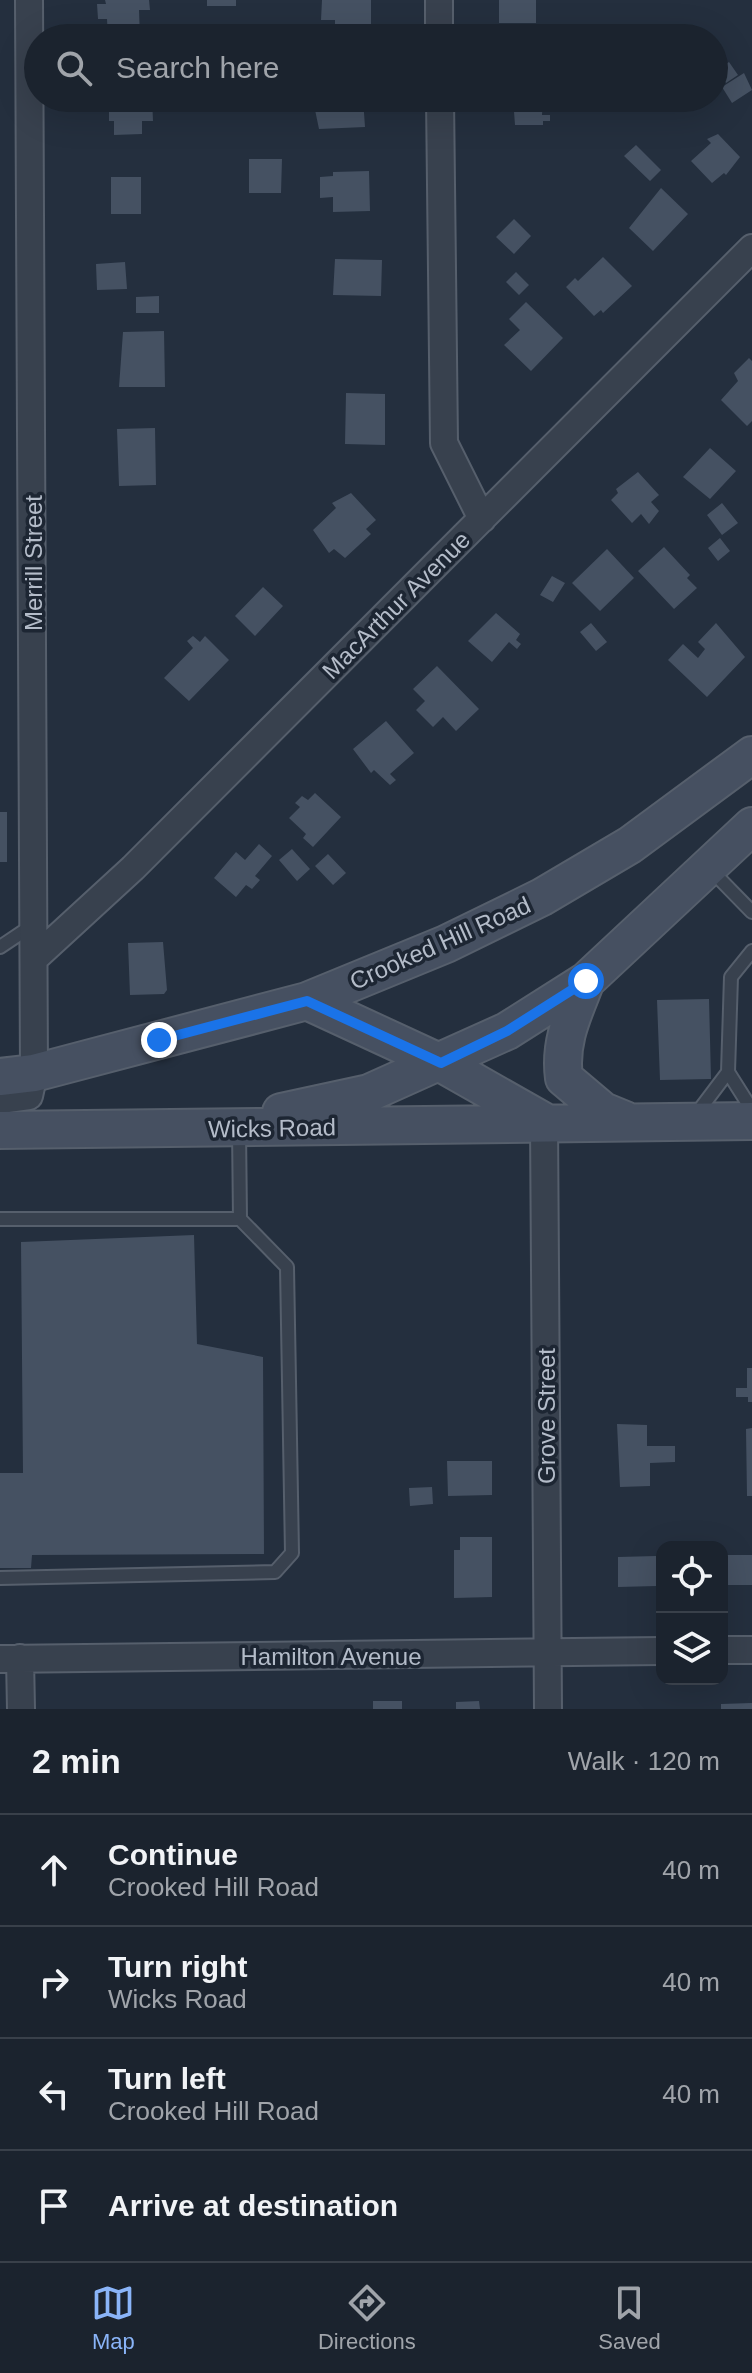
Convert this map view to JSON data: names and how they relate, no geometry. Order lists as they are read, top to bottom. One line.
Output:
{"streets":{"main road":["Crooked Hill Road","Wicks Road"],"street":["Merrill Street","MacArthur Avenue","Grove Street","Hamilton Avenue"]},"crossings":[["Merrill Street","MacArthur Avenue"],["Merrill Street","Crooked Hill Road"],["Crooked Hill Road","Wicks Road"],["Wicks Road","Grove Street"],["Grove Street","Hamilton Avenue"]],"page":{"search":"Search here","heading":["2 min","Walk · 120 m"],"list":[["Continue","Crooked Hill Road","40 m"],["Turn right","Wicks Road","40 m"],["Turn left","Crooked Hill Road","40 m"],"Arrive at destination"],"nav":["Map","Directions","Saved"]}}
